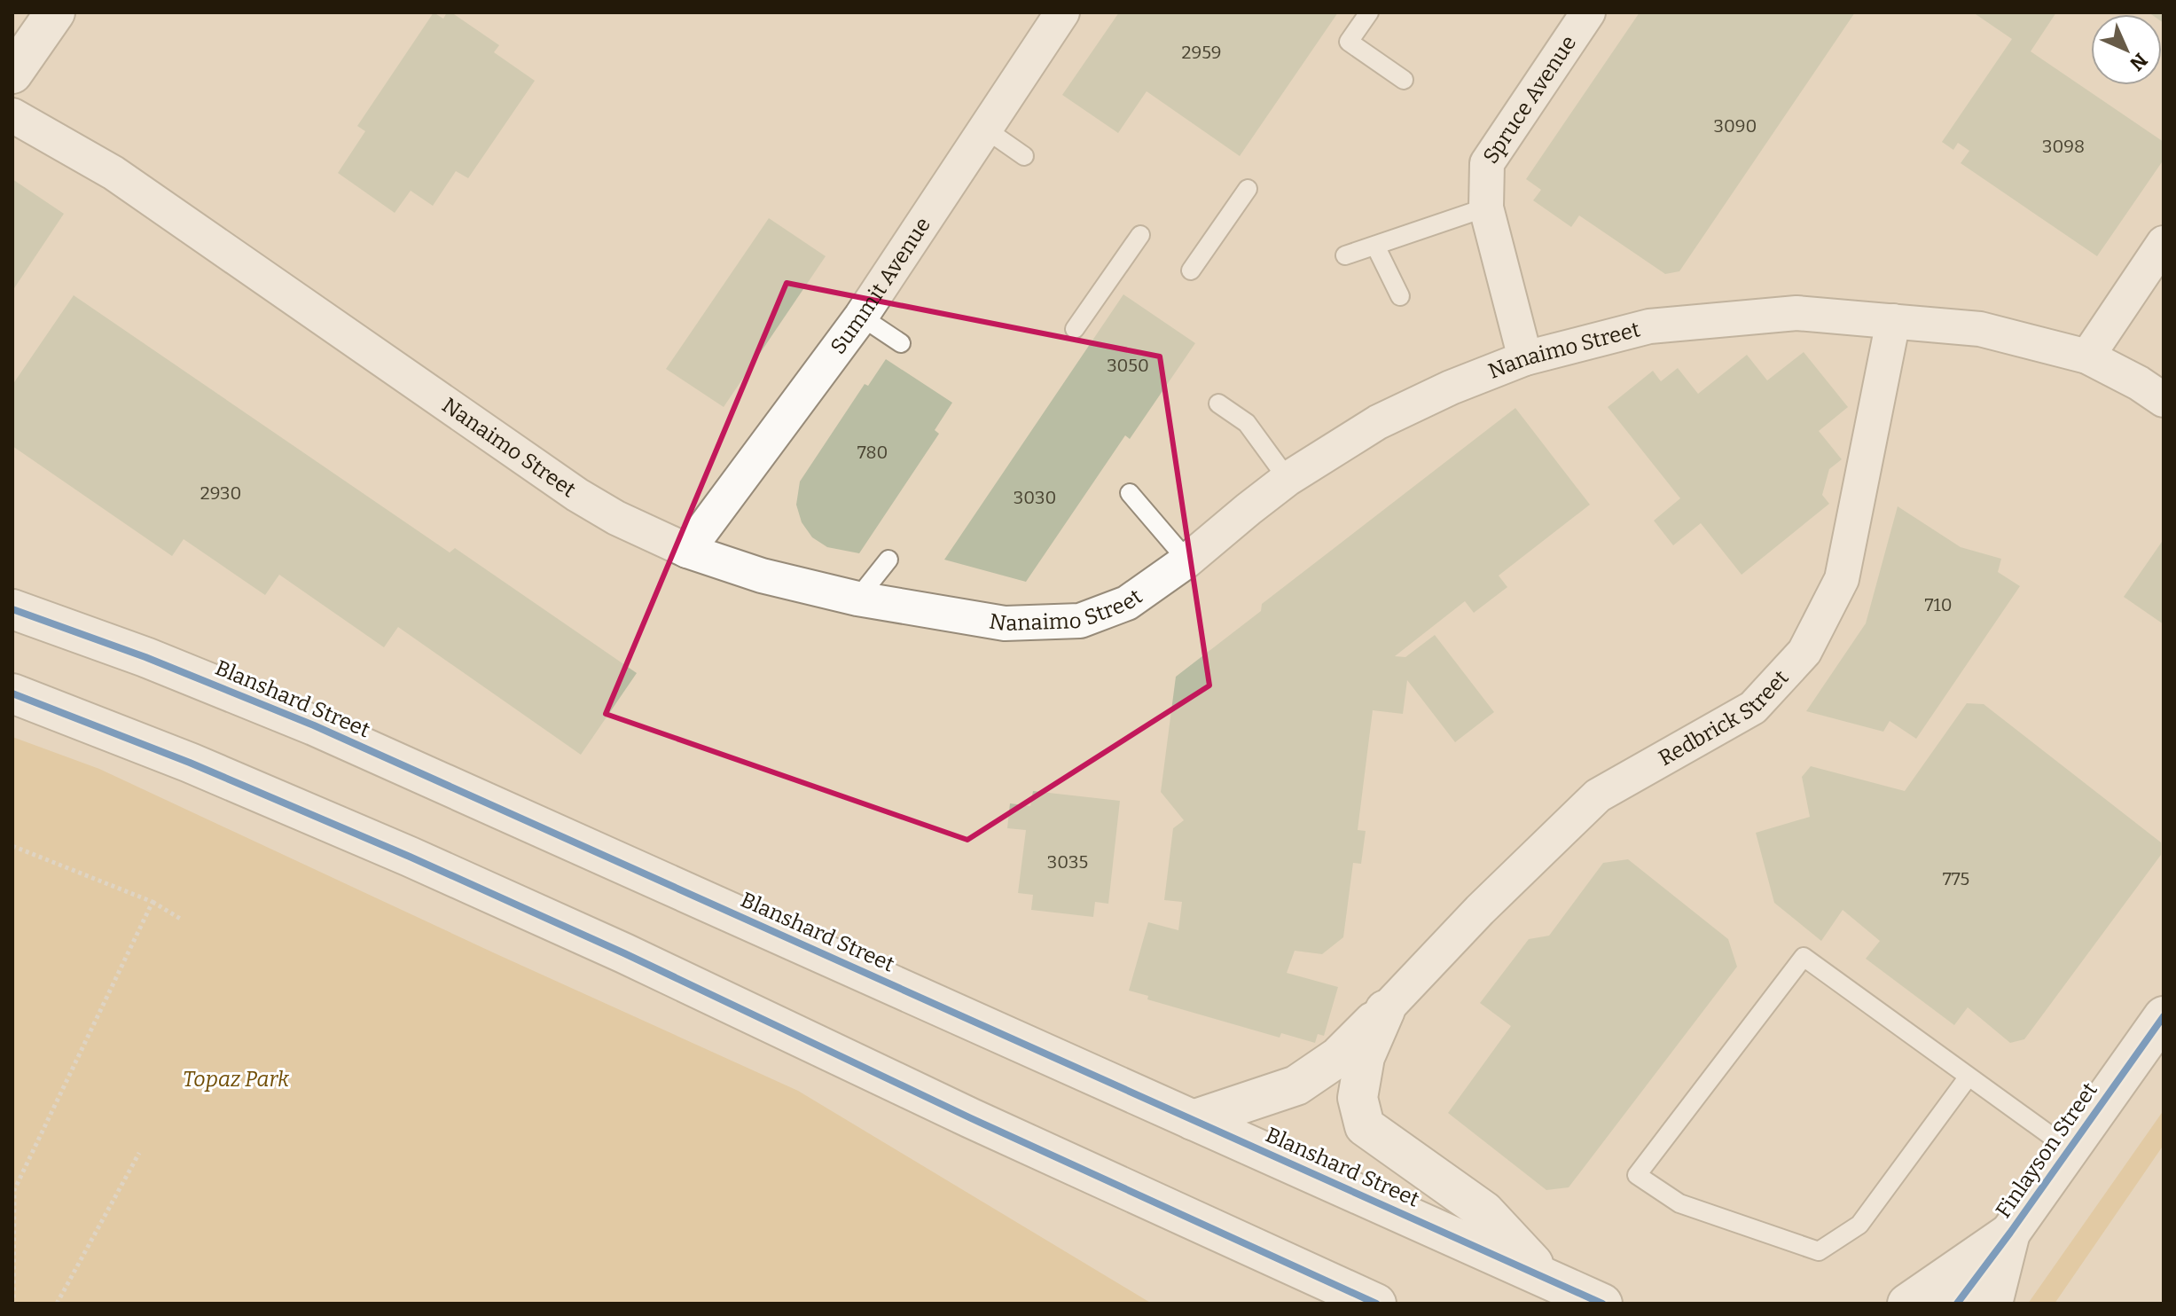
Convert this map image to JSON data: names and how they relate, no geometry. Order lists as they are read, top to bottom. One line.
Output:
{"streets":{"main road":["Blanshard Street","Finlayson Street"],"street":["Spruce Avenue","Summit Avenue","Nanaimo Street","Redbrick Street"]},"crossings":[["Spruce Avenue","Nanaimo Street"],["Summit Avenue","Nanaimo Street"],["Nanaimo Street","Redbrick Street"]],"parks":["Topaz Park"],"house_numbers":["2959","3090","3098","3050","780","2930","3030","710","3035","775"],"north":"bottom right"}
